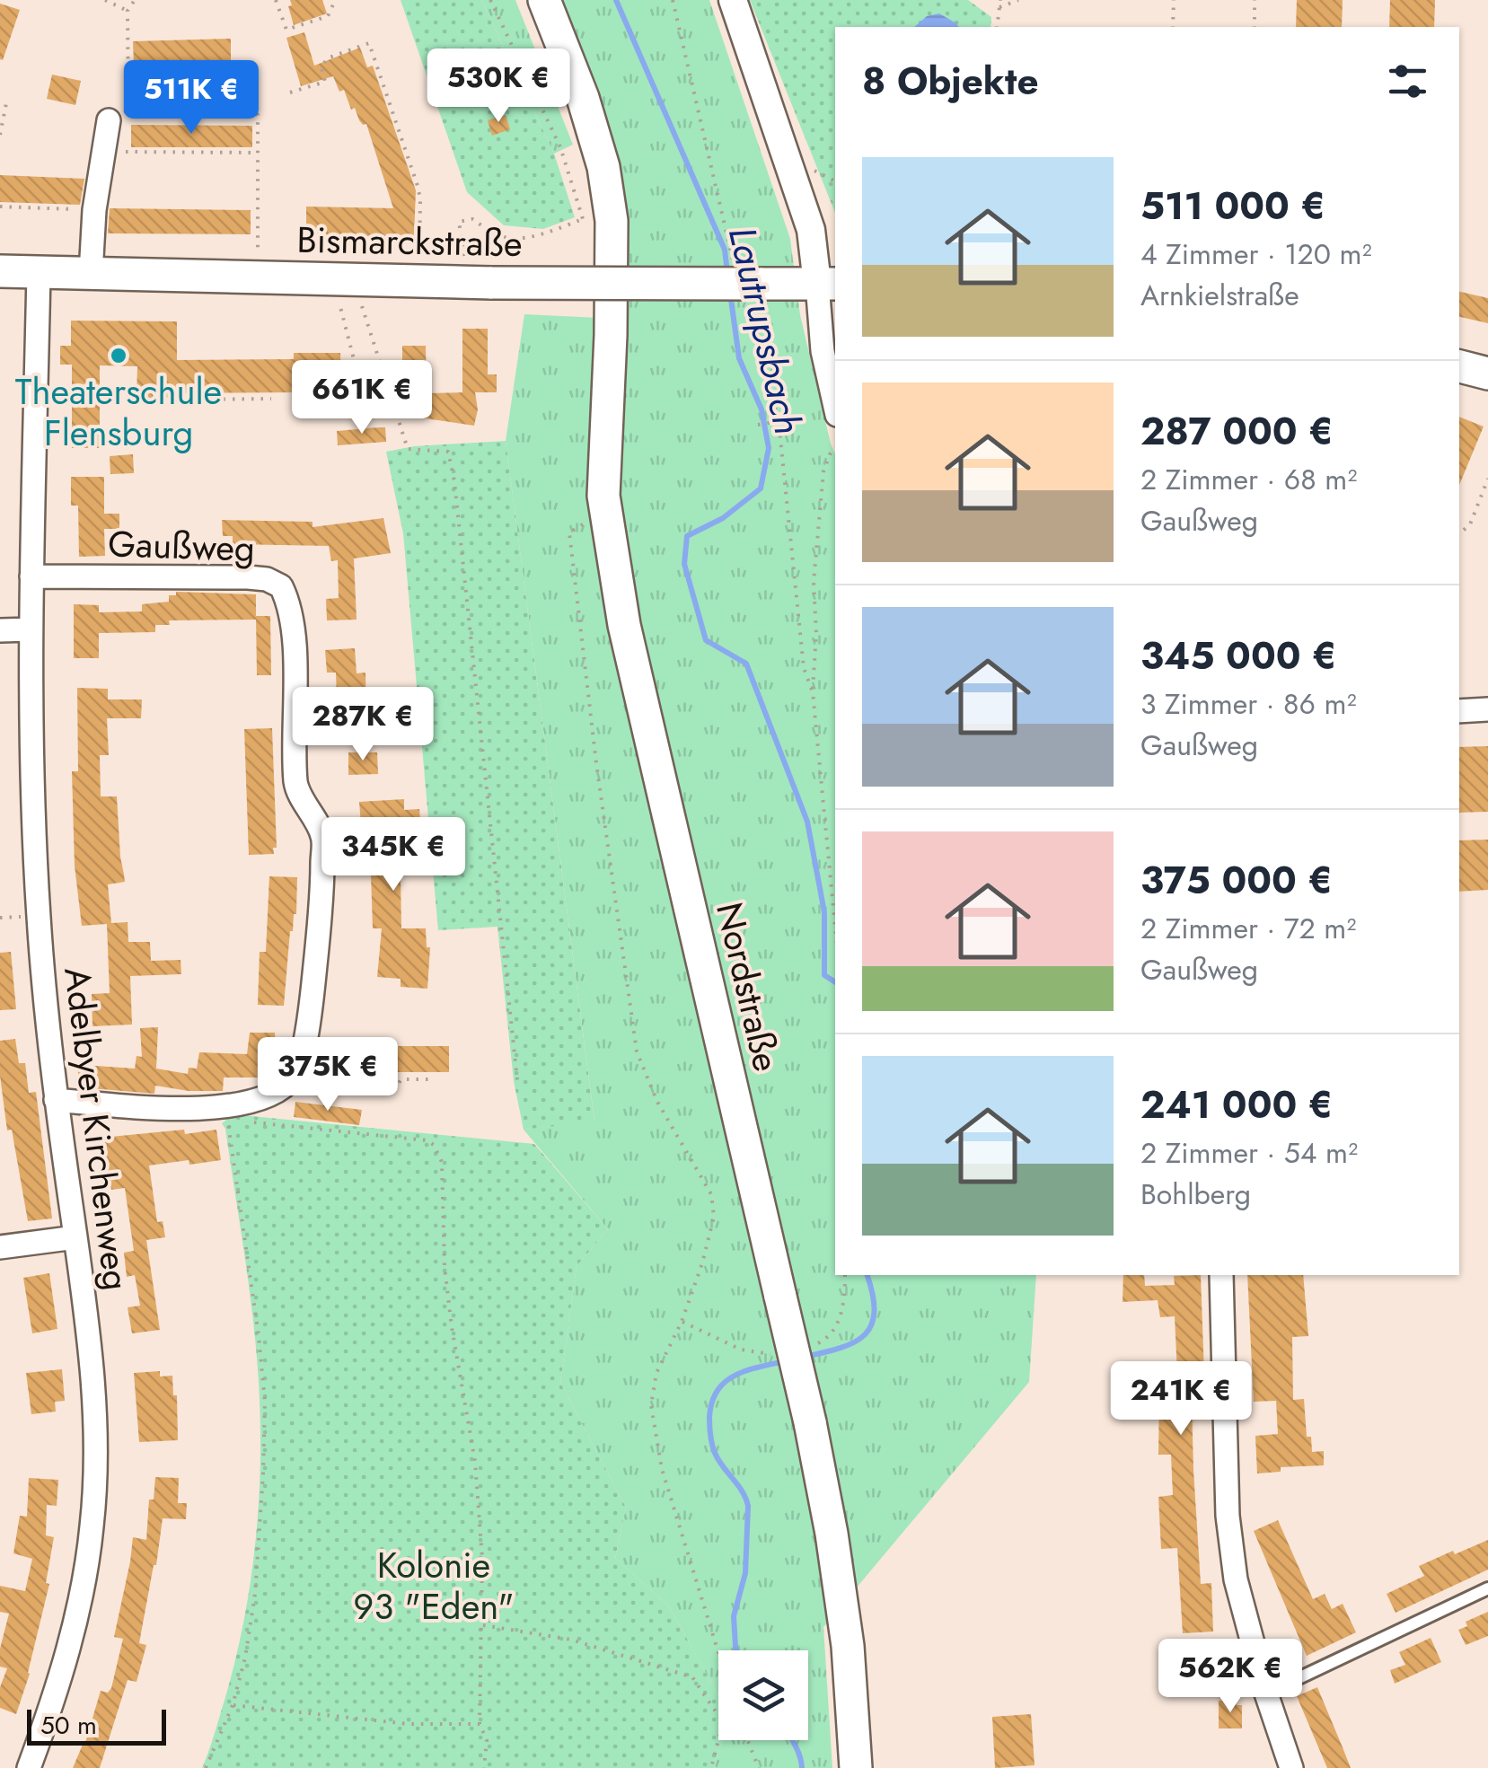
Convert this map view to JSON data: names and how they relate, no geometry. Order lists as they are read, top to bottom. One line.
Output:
{"streets":{"main road":["Bismarckstraße","Nordstraße"],"street":["Gaußweg","Adelbyer Kirchenweg"]},"crossings":[["Bismarckstraße","Adelbyer Kirchenweg"],["Gaußweg","Adelbyer Kirchenweg"]],"water":["Lautrupsbach"],"parks":["Kolonie 93 \"Eden\""],"places":["Theaterschule Flensburg"],"scale_bar":"50 m","page":{"heading":"8 Objekte","price":["530K €","511K €","661K €","287K €","345K €","375K €","241K €","562K €"],"list":[{"name":"511 000 €","note":"4 Zimmer · 120 m² · Arnkielstraße"},{"name":"287 000 €","note":"2 Zimmer · 68 m² · Gaußweg"},{"name":"345 000 €","note":"3 Zimmer · 86 m² · Gaußweg"},{"name":"375 000 €","note":"2 Zimmer · 72 m² · Gaußweg"},{"name":"241 000 €","note":"2 Zimmer · 54 m² · Bohlberg"}],"scale":"50 m"}}
